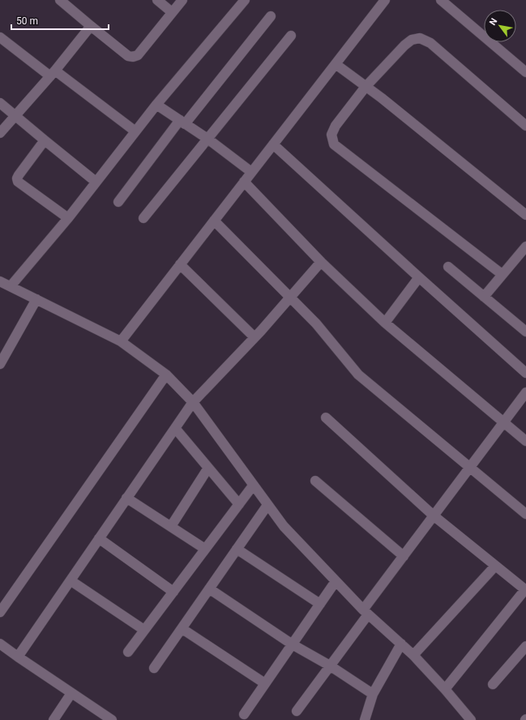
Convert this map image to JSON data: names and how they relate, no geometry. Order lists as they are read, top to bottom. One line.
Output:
{"scale_bar":"50 m","north":"top left"}
